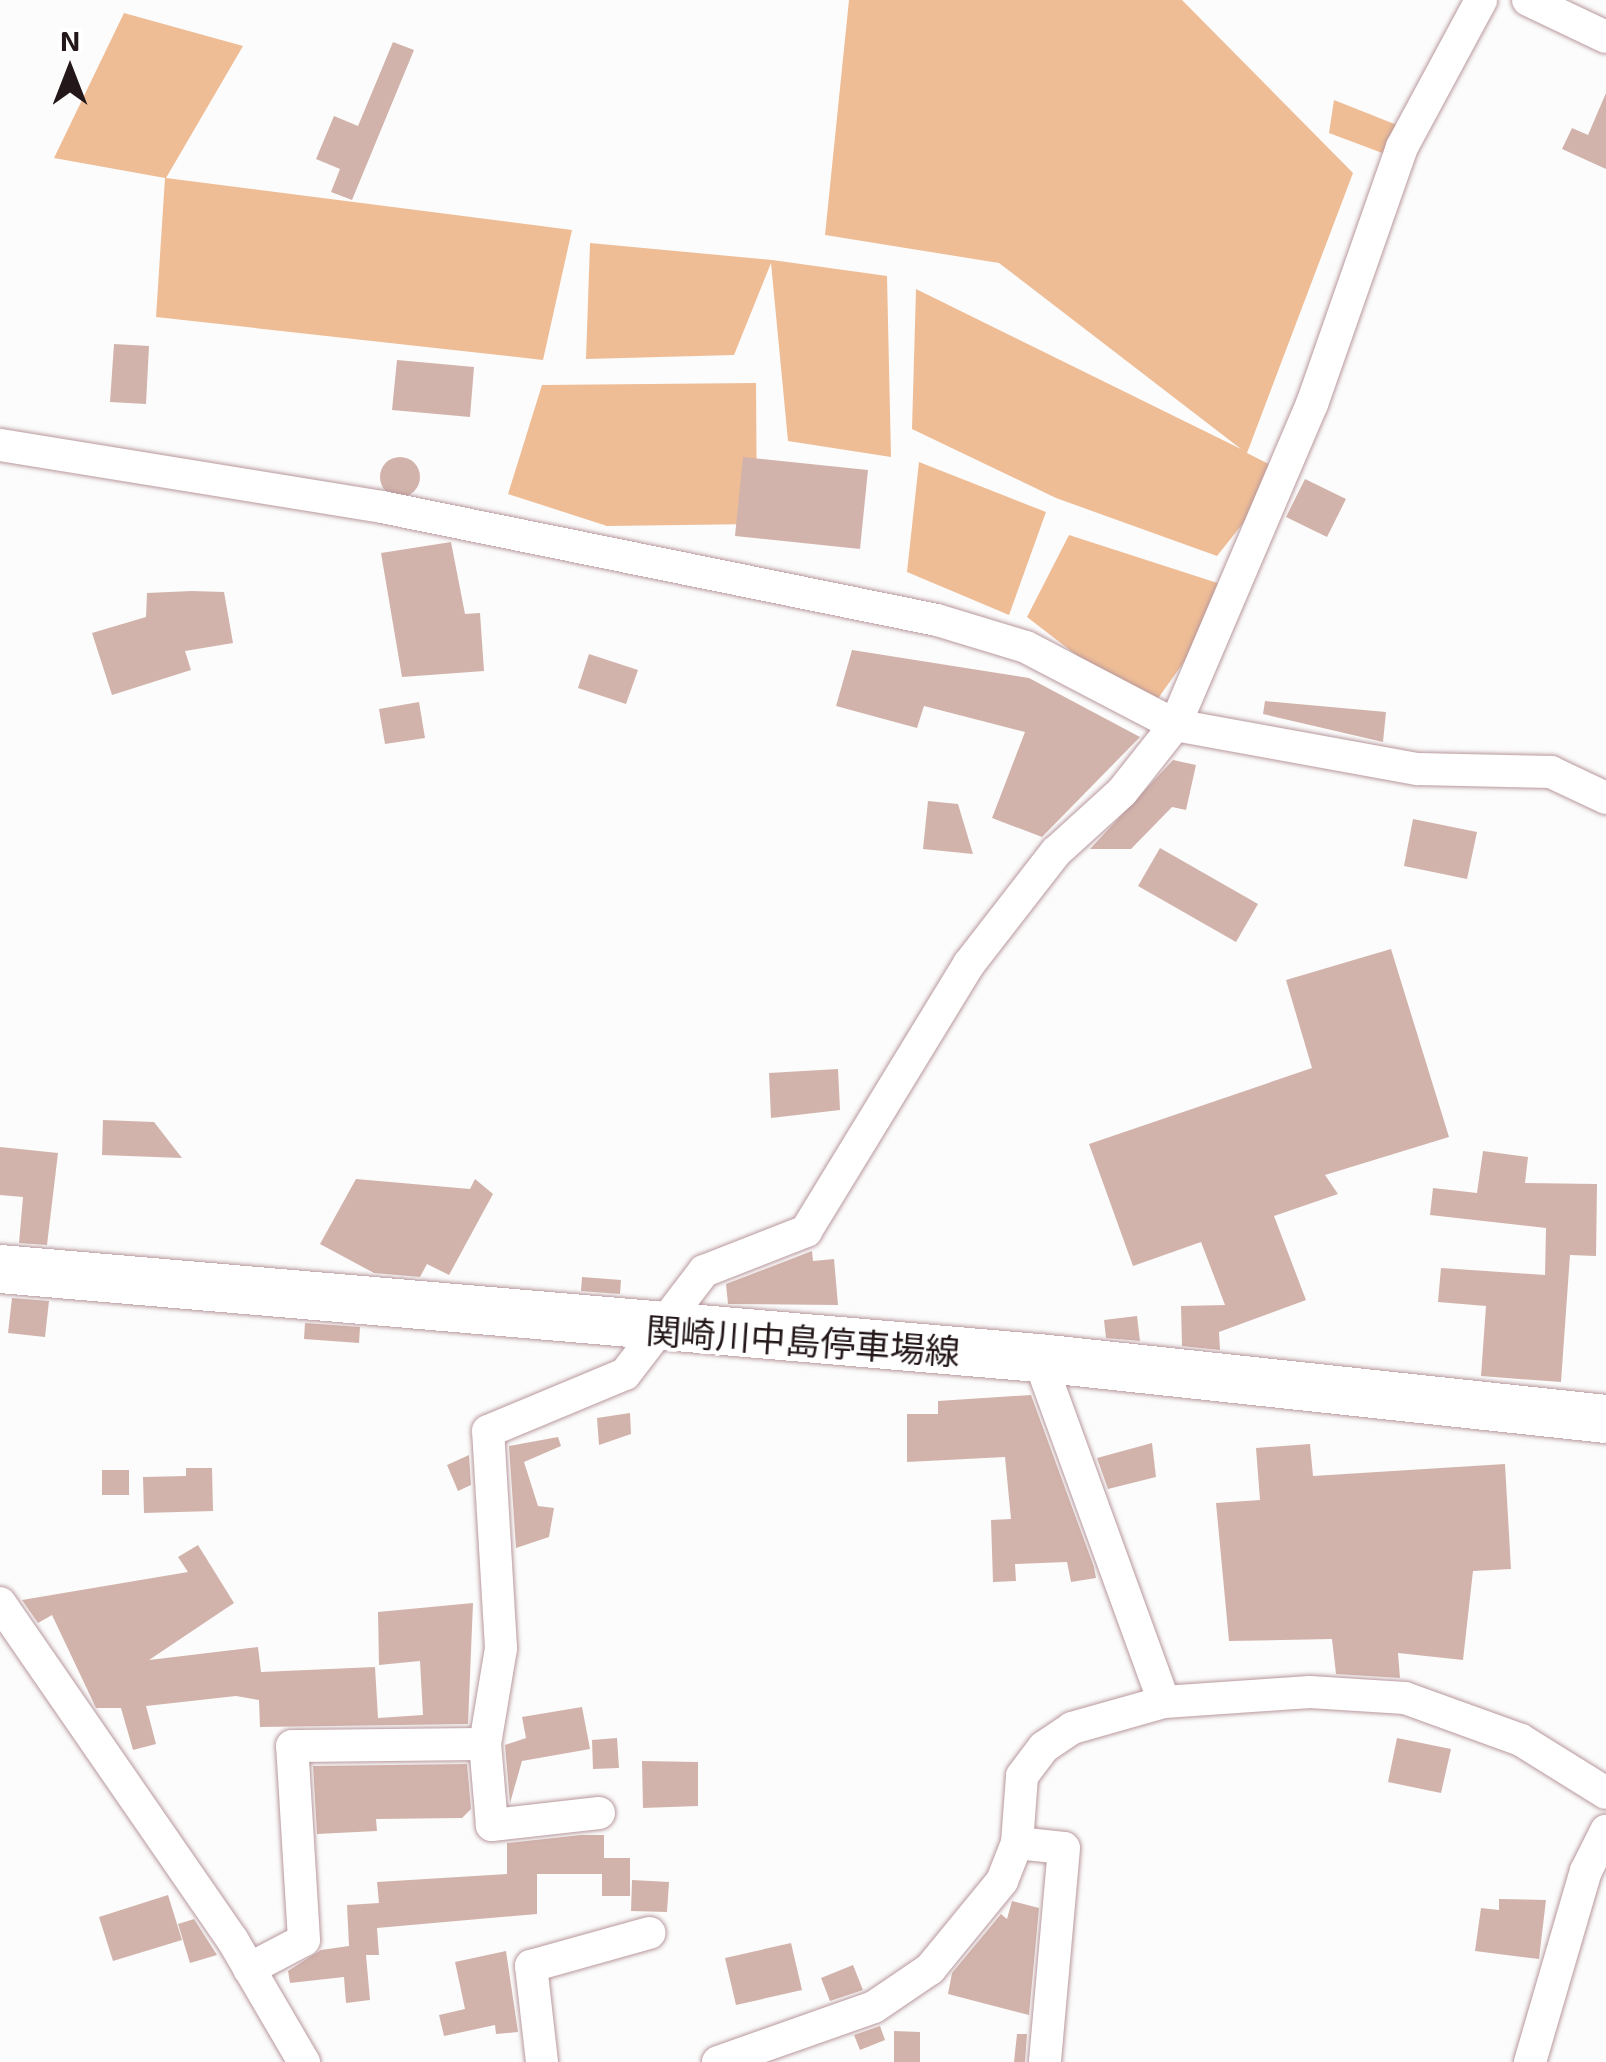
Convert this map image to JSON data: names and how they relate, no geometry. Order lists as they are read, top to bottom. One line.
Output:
{"streets":{"main road":["関崎川中島停車場線"]},"north":"top"}
